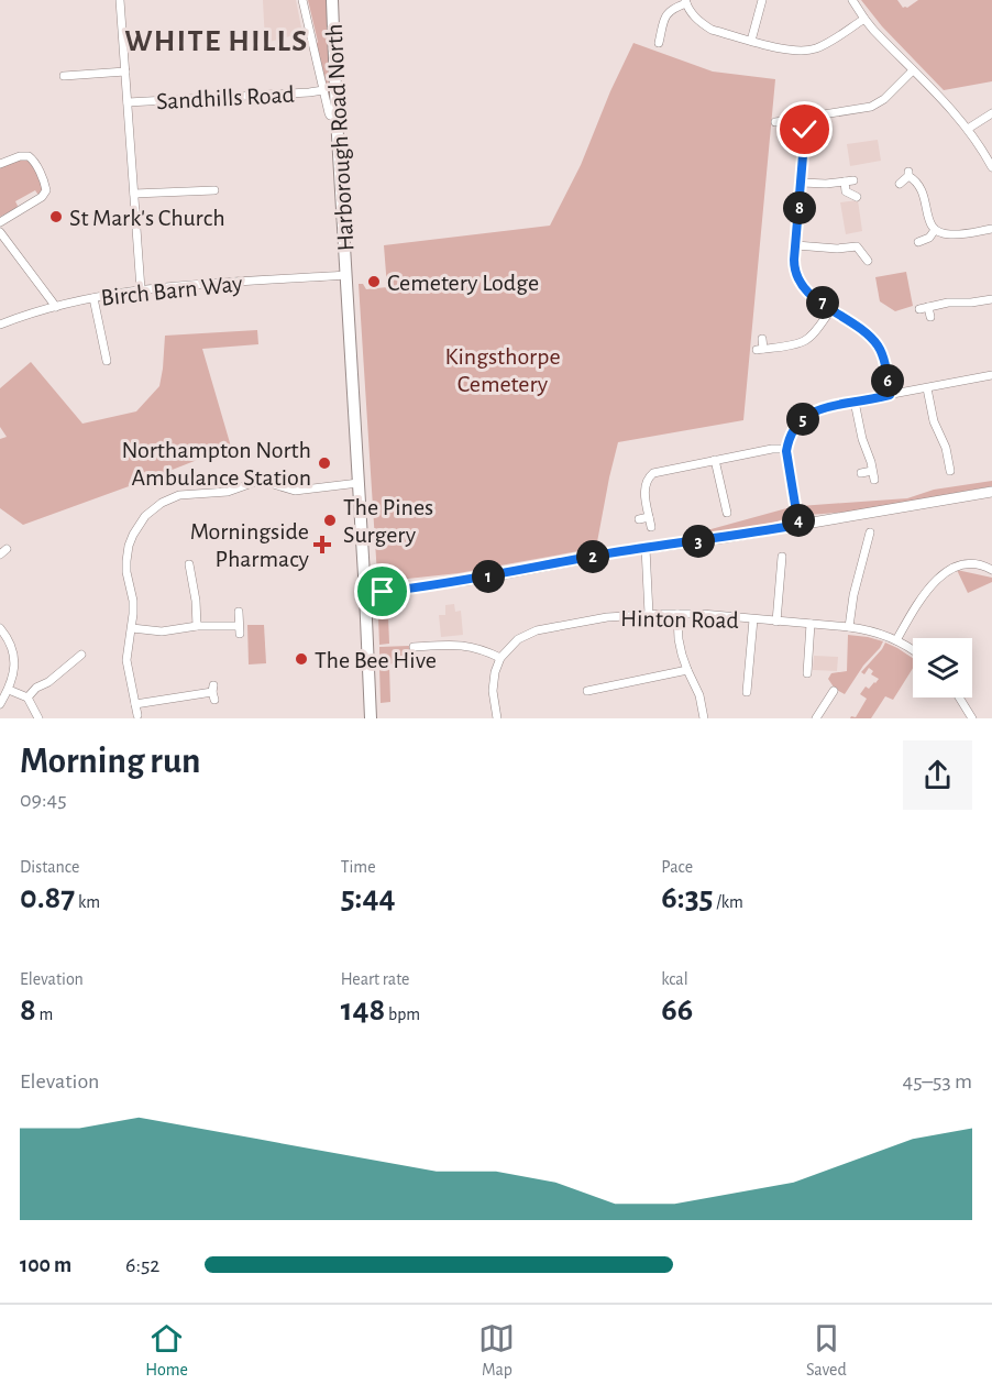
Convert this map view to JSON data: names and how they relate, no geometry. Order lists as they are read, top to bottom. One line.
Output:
{"streets":{"highway":["Harborough Road North"],"street":["Sandhills Road","Birch Barn Way","Hinton Road"]},"crossings":[["Harborough Road North","Birch Barn Way"]],"districts":["WHITE HILLS"],"parks":["Kingsthorpe Cemetery"],"places":{"other":["St Mark's Church","Cemetery Lodge","Northampton North Ambulance Station","The Pines Surgery","The Bee Hive"],"health":["Morningside Pharmacy"]},"page":{"pins":["8","7","6","5","4","3","2","1"],"heading":["Morning run","09:45"],"stats":[["Distance","0.87 km"],["Time","5:44"],["Pace","6:35 /km"],["Elevation","8 m"],["Heart rate","148 bpm"],["kcal","66"]],"chart":["Elevation","45–53 m"],"list":[{"name":"100 m","note":"6:52"}],"tabs":["Home","Map","Saved"]}}
